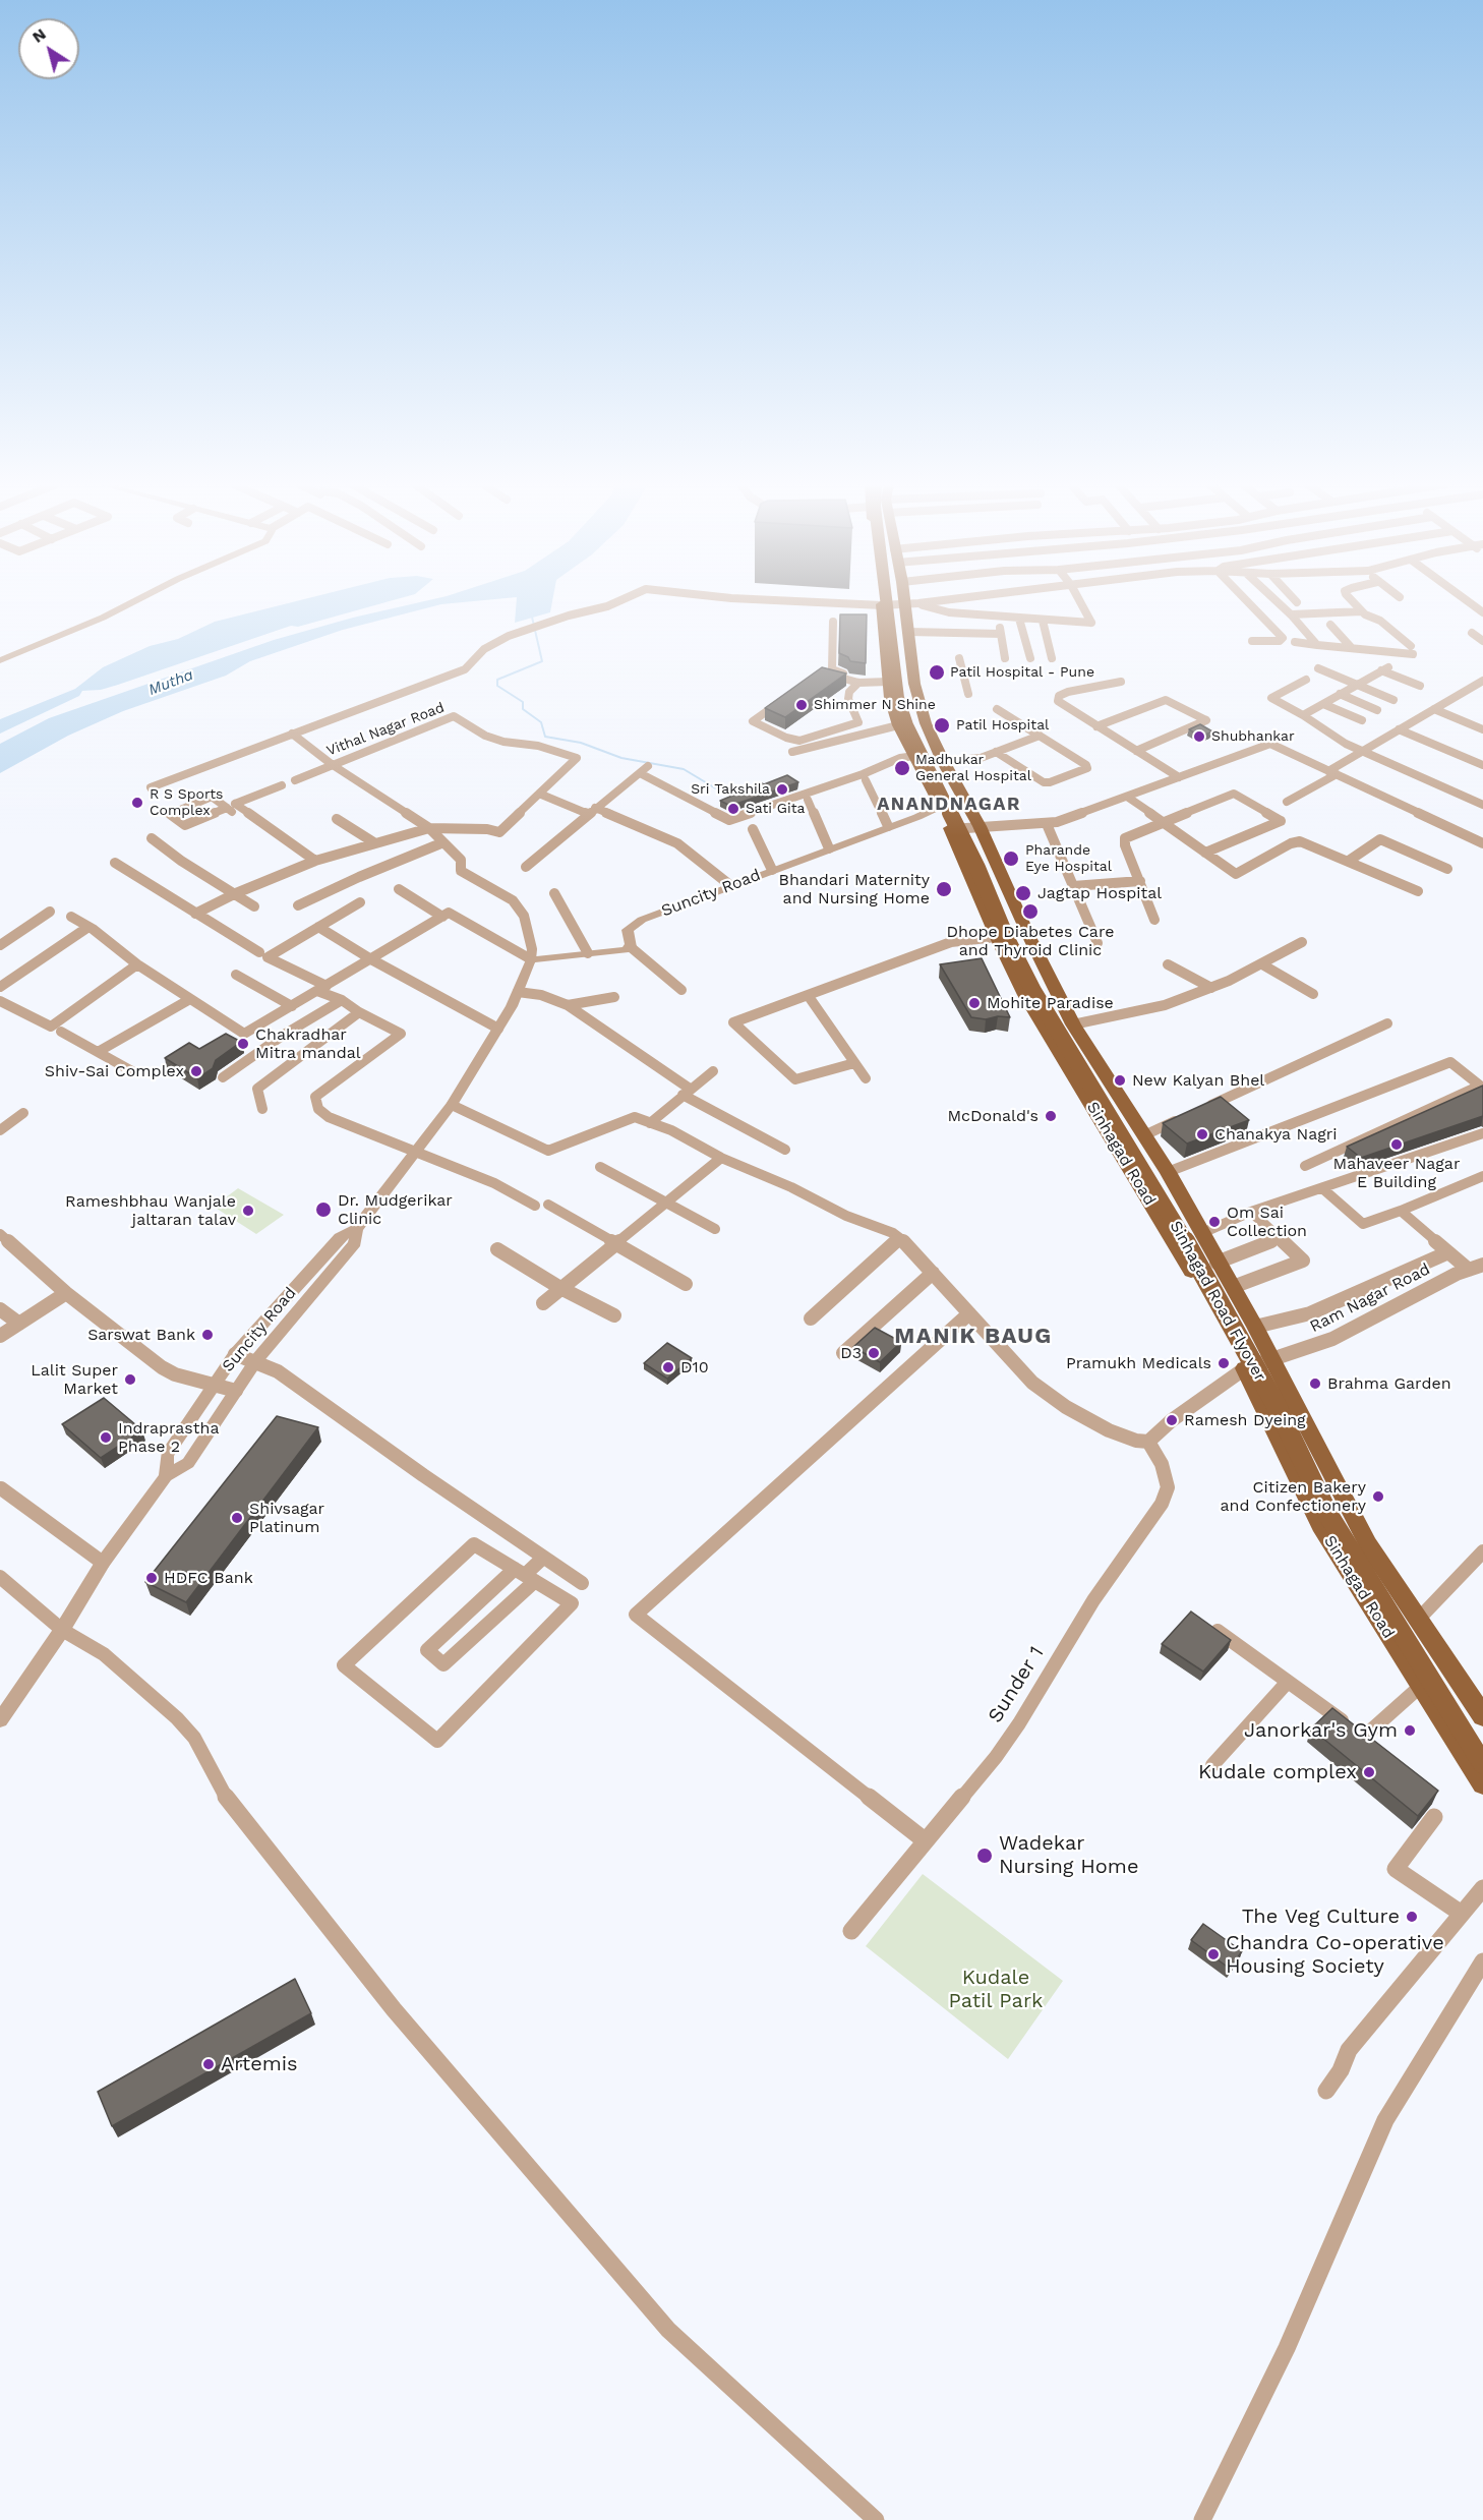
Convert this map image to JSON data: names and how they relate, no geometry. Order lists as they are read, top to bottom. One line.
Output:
{"streets":{"main road":["Sinhagad Road","Sinhagad Road Flyover"],"street":["Vithal Nagar Road","Suncity Road","Ram Nagar Road","Sunder 1"]},"crossings":[["Vithal Nagar Road","Suncity Road"],["Suncity Road","Sinhagad Road"],["Sinhagad Road","Ram Nagar Road"],["Ram Nagar Road","Sunder 1"]],"districts":["ANANDNAGAR","MANIK BAUG"],"water":["Mutha"],"parks":["Kudale Patil Park"],"places":["Patil Hospital - Pune","Shimmer N Shine","Patil Hospital","Shubhankar","Madhukar General Hospital","Sri Takshila","R S Sports Complex","Sati Gita","Pharande Eye Hospital","Bhandari Maternity and Nursing Home","Jagtap Hospital","Dhope Diabetes Care and Thyroid Clinic","Mohite Paradise","Chakradhar Mitra mandal","Shiv-Sai Complex","New Kalyan Bhel","McDonald's","Chanakya Nagri","Mahaveer Nagar E Building","Dr. Mudgerikar Clinic","Rameshbhau Wanjale jaltaran talav","Om Sai Collection","Sarswat Bank","D3","Pramukh Medicals","D10","Lalit Super Market","Brahma Garden","Ramesh Dyeing","Indraprastha Phase 2","Citizen Bakery and Confectionery","Shivsagar Platinum","HDFC Bank","Janorkar's Gym","Kudale complex","Wadekar Nursing Home","The Veg Culture","Chandra Co-operative Housing Society","Artemis"],"north":"top left"}
